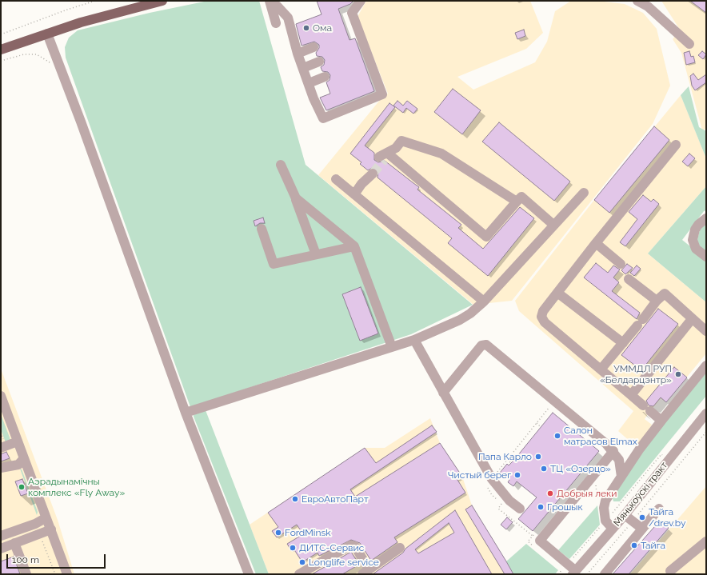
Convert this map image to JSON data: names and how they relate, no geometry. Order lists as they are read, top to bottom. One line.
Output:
{"streets":{"street":["Мянькоўскі тракт"]},"places":["Ома","УММДЛ РУП «Белдарцэнтр»","Салон матрасов Elmax","Папа Карло","ТЦ «Озерцо»","Чистый берег","Аэрадынамічны комплекс «Fly Away»","Добрыя леки","ЕвроАвтоПарт","Грошык","Тайга /drev.by","FordMinsk","Тайга","ДИТС-Сервис","Longlife service"],"scale_bar":"100 m"}
